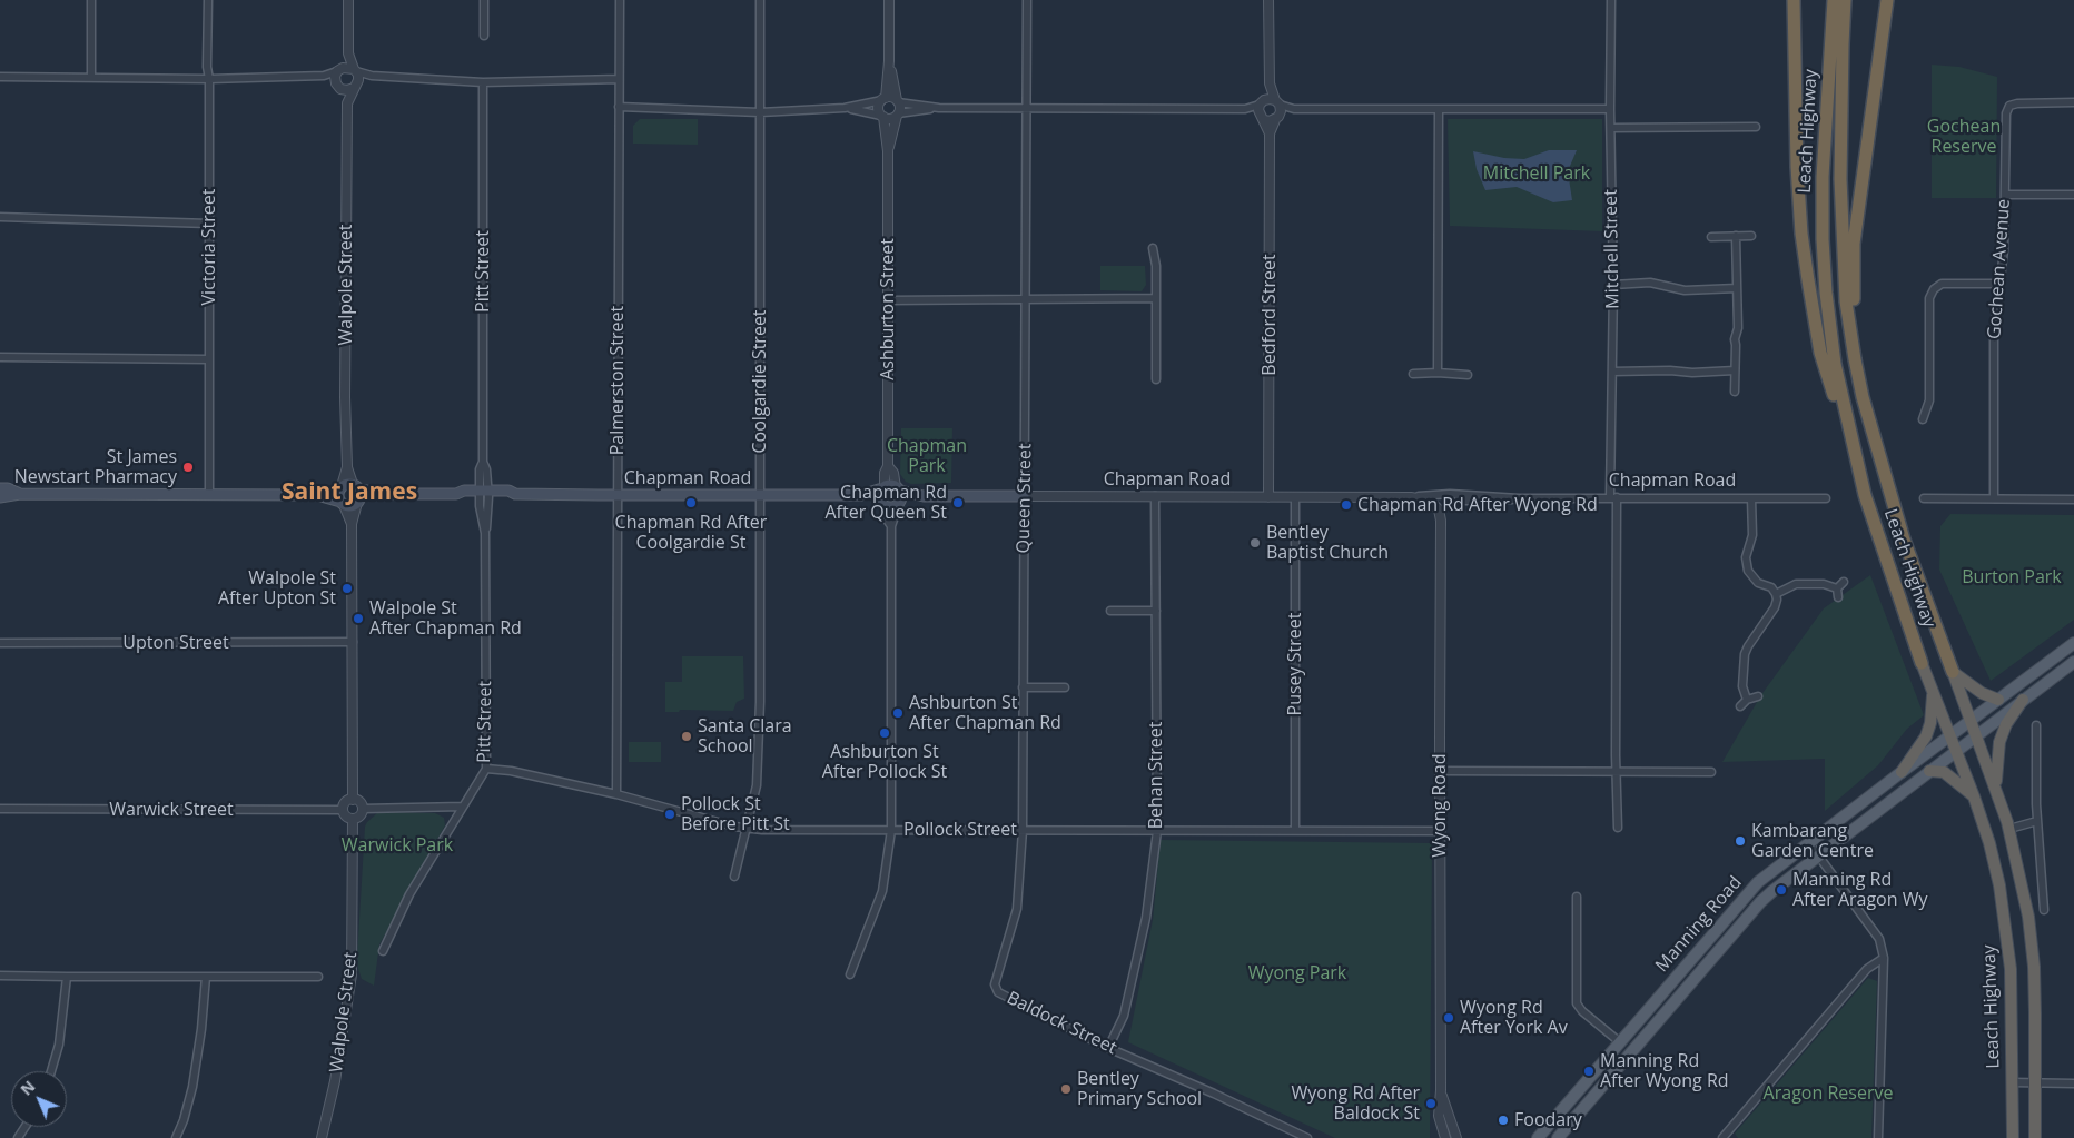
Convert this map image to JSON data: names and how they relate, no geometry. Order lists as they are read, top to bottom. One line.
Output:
{"streets":{"highway":["Leach Highway"],"main road":["Chapman Road","Manning Road"],"street":["Victoria Street","Mitchell Street","Gochean Avenue","Pitt Street","Walpole Street","Ashburton Street","Bedford Street","Palmerston Street","Coolgardie Street","Queen Street","Upton Street","Pusey Street","Behan Street","Wyong Road","Warwick Street","Pollock Street","Baldock Street"]},"crossings":[["Leach Highway","Manning Road"],["Mitchell Street","Chapman Road"],["Pitt Street","Chapman Road"],["Pitt Street","Pollock Street"],["Walpole Street","Chapman Road"],["Walpole Street","Warwick Street"],["Ashburton Street","Chapman Road"],["Ashburton Street","Pollock Street"],["Bedford Street","Chapman Road"],["Palmerston Street","Chapman Road"],["Palmerston Street","Pollock Street"],["Coolgardie Street","Chapman Road"],["Coolgardie Street","Pollock Street"],["Chapman Road","Queen Street"],["Chapman Road","Pusey Street"],["Chapman Road","Behan Street"],["Chapman Road","Wyong Road"],["Queen Street","Pollock Street"],["Queen Street","Baldock Street"],["Pusey Street","Pollock Street"],["Behan Street","Pollock Street"],["Behan Street","Baldock Street"],["Wyong Road","Pollock Street"]],"districts":["Saint James"],"parks":["Gochean Reserve","Mitchell Park","Chapman Park","Burton Park","Warwick Park","Wyong Park","Aragon Reserve"],"places":["St James Newstart Pharmacy","Chapman Rd After Coolgardie St","Chapman Rd After Queen St","Chapman Rd After Wyong Rd","Bentley Baptist Church","Walpole St After Upton St","Walpole St After Chapman Rd","Ashburton St After Chapman Rd","Ashburton St After Pollock St","Santa Clara School","Pollock St Before Pitt St","Kambarang Garden Centre","Manning Rd After Aragon Wy","Wyong Rd After York Av","Manning Rd After Wyong Rd","Bentley Primary School","Wyong Rd After Baldock St","Foodary"],"north":"top left"}
